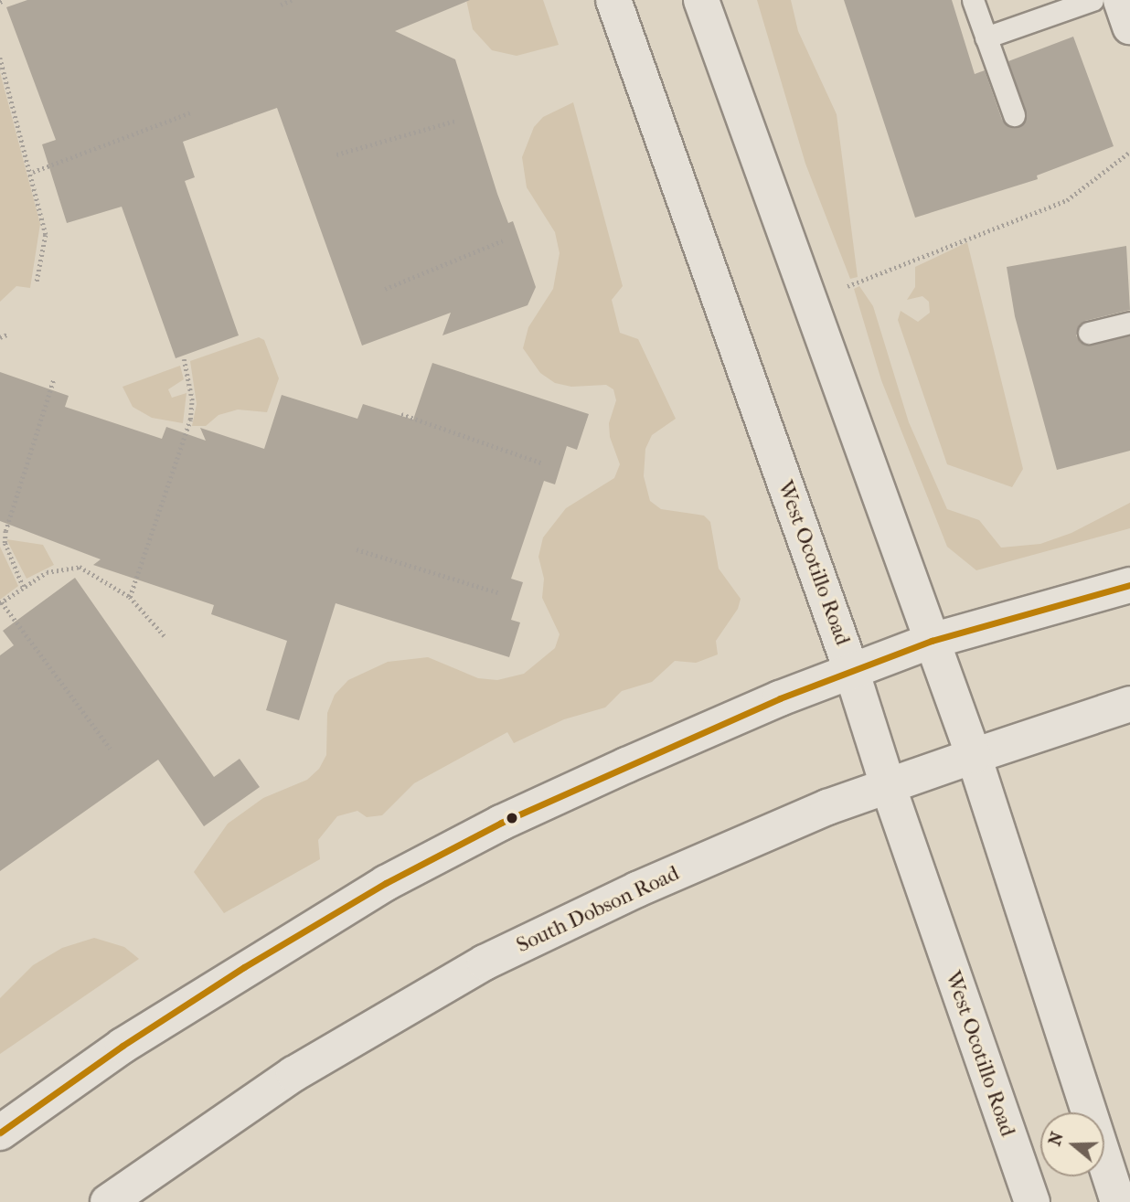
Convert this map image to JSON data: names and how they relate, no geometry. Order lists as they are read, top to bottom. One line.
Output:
{"streets":{"main road":["West Ocotillo Road","South Dobson Road"]},"crossings":[["West Ocotillo Road","South Dobson Road"]],"north":"left"}
